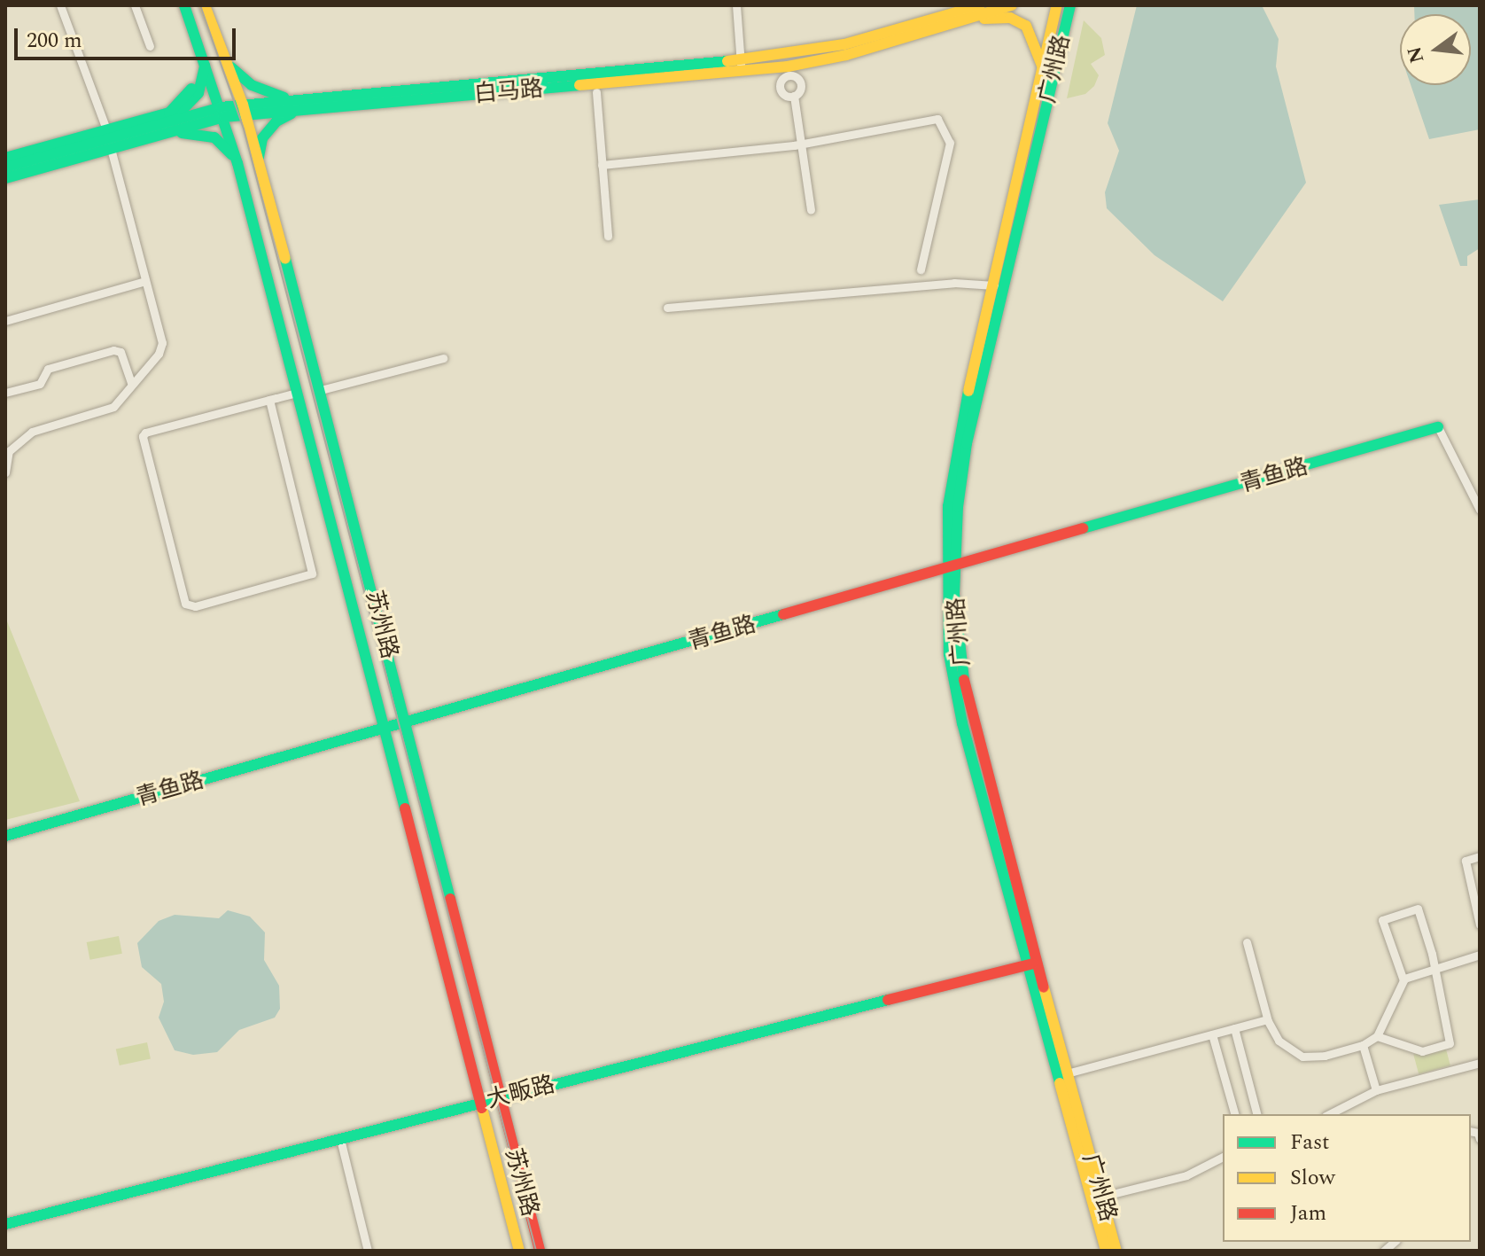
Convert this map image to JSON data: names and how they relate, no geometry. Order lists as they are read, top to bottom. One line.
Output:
{"streets":{"main road":["广州路","白马路","青鱼路","苏州路","大畈路"]},"crossings":[["广州路","青鱼路"],["广州路","大畈路"],["白马路","苏州路"],["青鱼路","苏州路"],["苏州路","大畈路"]],"legend":["Fast","Slow","Jam"],"scale_bar":"200 m","north":"left"}
